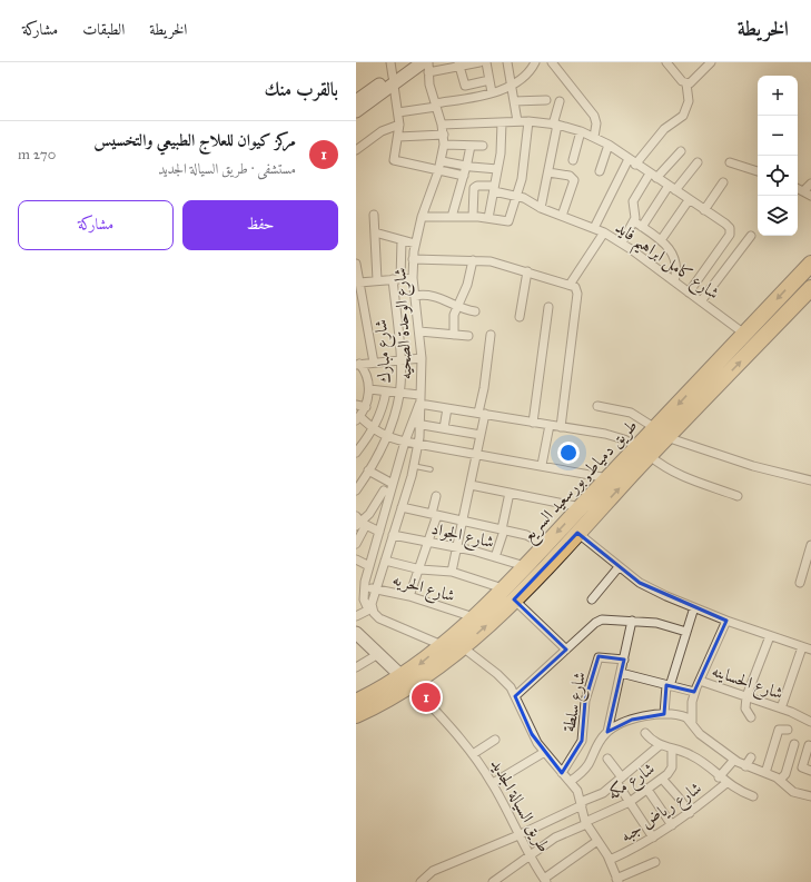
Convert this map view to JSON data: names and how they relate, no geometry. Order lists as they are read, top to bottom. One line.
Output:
{"streets":{"highway":["طريق دمياط, بورسعيد السريع"],"main road":["طريق السيالة الجديد"],"street":["شارع كامل ابراهيم فايد","شارع الوحدة الصحيه","شارع مبارك","شارع الجواد","شارع الحريه","شارع الحساينه","شارع سلطة","شارع مكه","شارع رياض جبه"]},"crossings":[["شارع كامل ابراهيم فايد","طريق دمياط, بورسعيد السريع"],["شارع الوحدة الصحيه","شارع الجواد"],["شارع الوحدة الصحيه","شارع الحريه"],["طريق دمياط, بورسعيد السريع","شارع الجواد"],["طريق دمياط, بورسعيد السريع","شارع الحريه"],["طريق دمياط, بورسعيد السريع","طريق السيالة الجديد"],["شارع مكه","طريق السيالة الجديد"]],"page":{"header":"الخريطة","nav":["الخريطة","الطبقات","مشاركة"],"heading":"بالقرب منك","map_buttons":["+","−"],"list":[{"mark":"1","name":"مركز كيوان للعلاج الطبيعي والتخسيس","note":"مستشفى · طريق السيالة الجديد","value":"270 m"}],"buttons":["حفظ","مشاركة"],"pins":"1"}}
